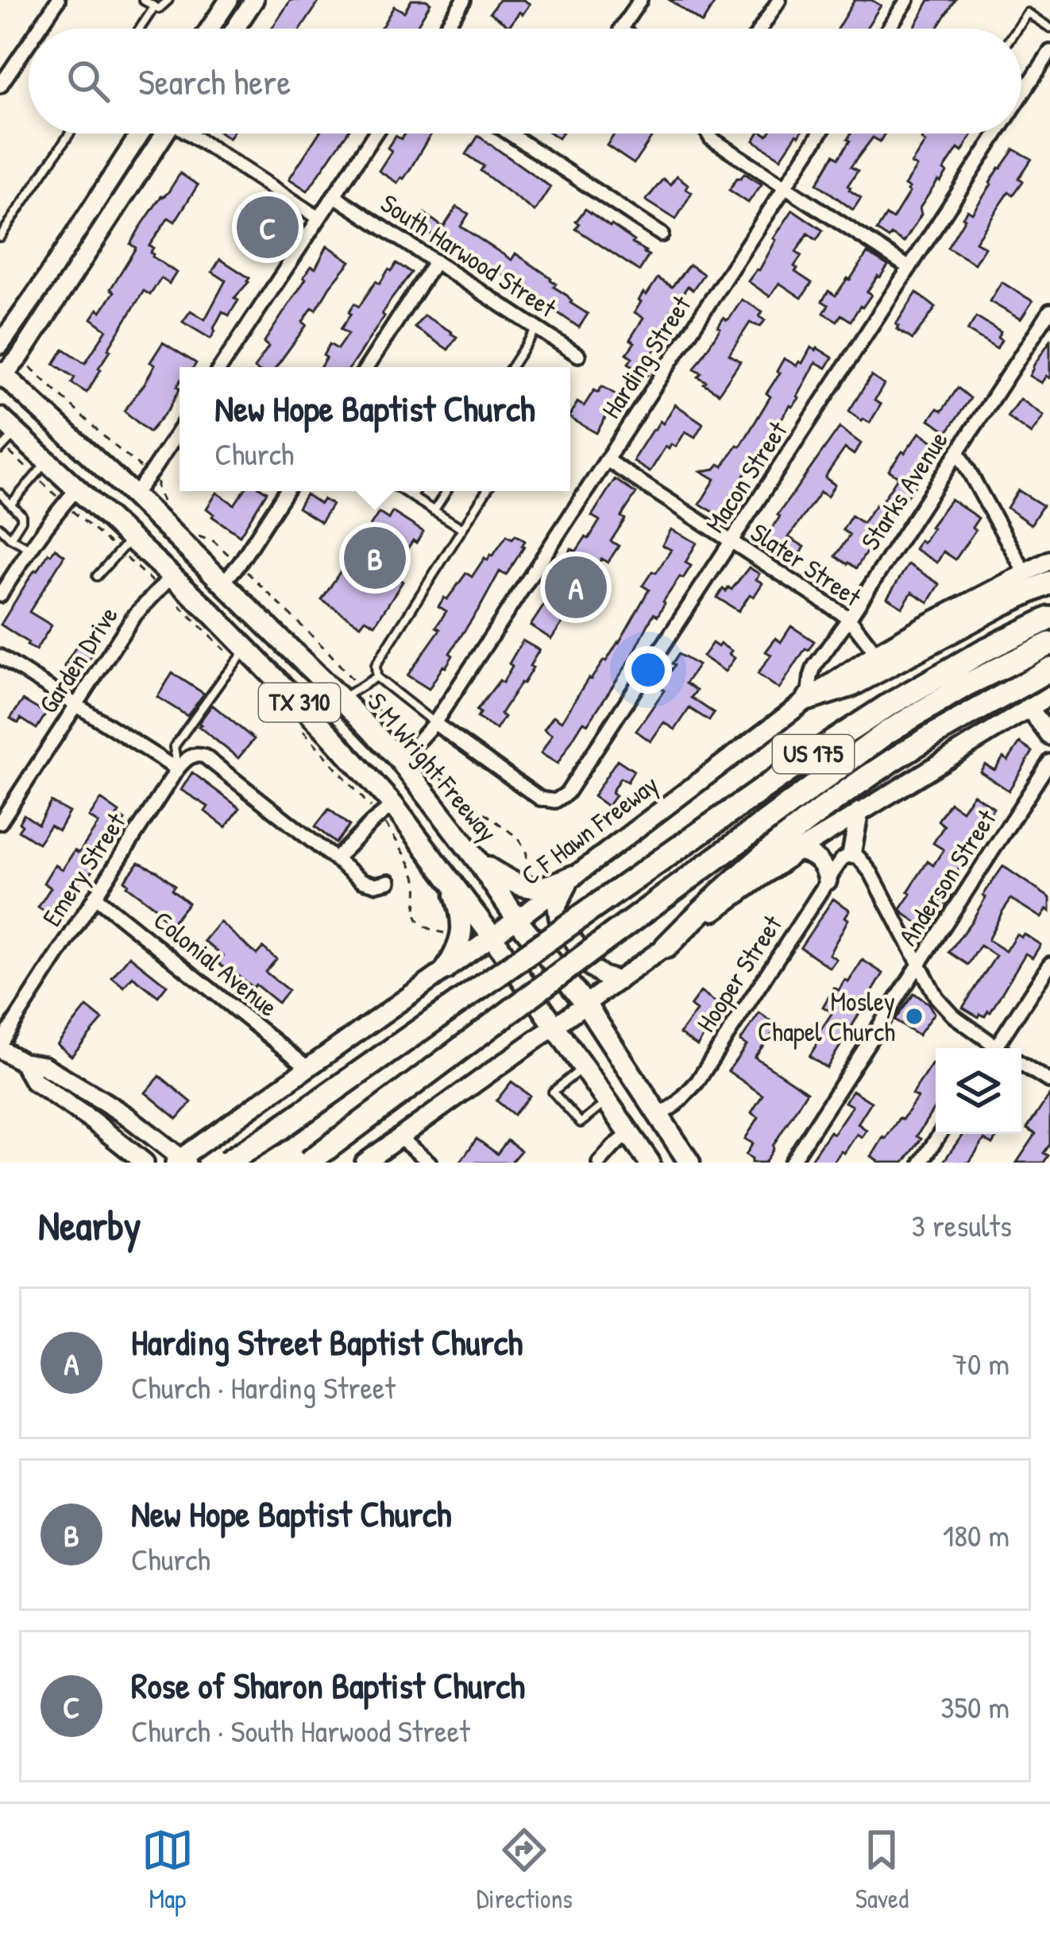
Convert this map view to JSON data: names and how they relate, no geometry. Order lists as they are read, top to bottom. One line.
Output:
{"streets":{"highway":["US 175"],"main road":["TX 310","S M Wright Freeway","C F Hawn Freeway"],"street":["South Harwood Street","Harding Street","Macon Street","Starks Avenue","Slater Street","Garden Drive","Emery Street","Anderson Street","Colonial Avenue","Hooper Street"]},"crossings":[["Harding Street","Macon Street"],["Harding Street","Slater Street"],["Harding Street","S M Wright Freeway"],["Macon Street","Slater Street"],["Starks Avenue","Slater Street"],["Starks Avenue","C F Hawn Freeway"],["Slater Street","C F Hawn Freeway"],["Garden Drive","S M Wright Freeway"],["S M Wright Freeway","C F Hawn Freeway"],["S M Wright Freeway","Hooper Street"],["C F Hawn Freeway","Colonial Avenue"],["Emery Street","Colonial Avenue"]],"places":["Mosley Chapel Church"],"page":{"search":"Search here","pins":["C","B","A"],"popup":["New Hope Baptist Church","Church"],"heading":["Nearby","3 results"],"list":[{"mark":"A","name":"Harding Street Baptist Church","note":"Church · Harding Street","value":"70 m"},{"mark":"B","name":"New Hope Baptist Church","note":"Church","value":"180 m"},{"mark":"C","name":"Rose of Sharon Baptist Church","note":"Church · South Harwood Street","value":"350 m"}],"nav":["Map","Directions","Saved"]}}
